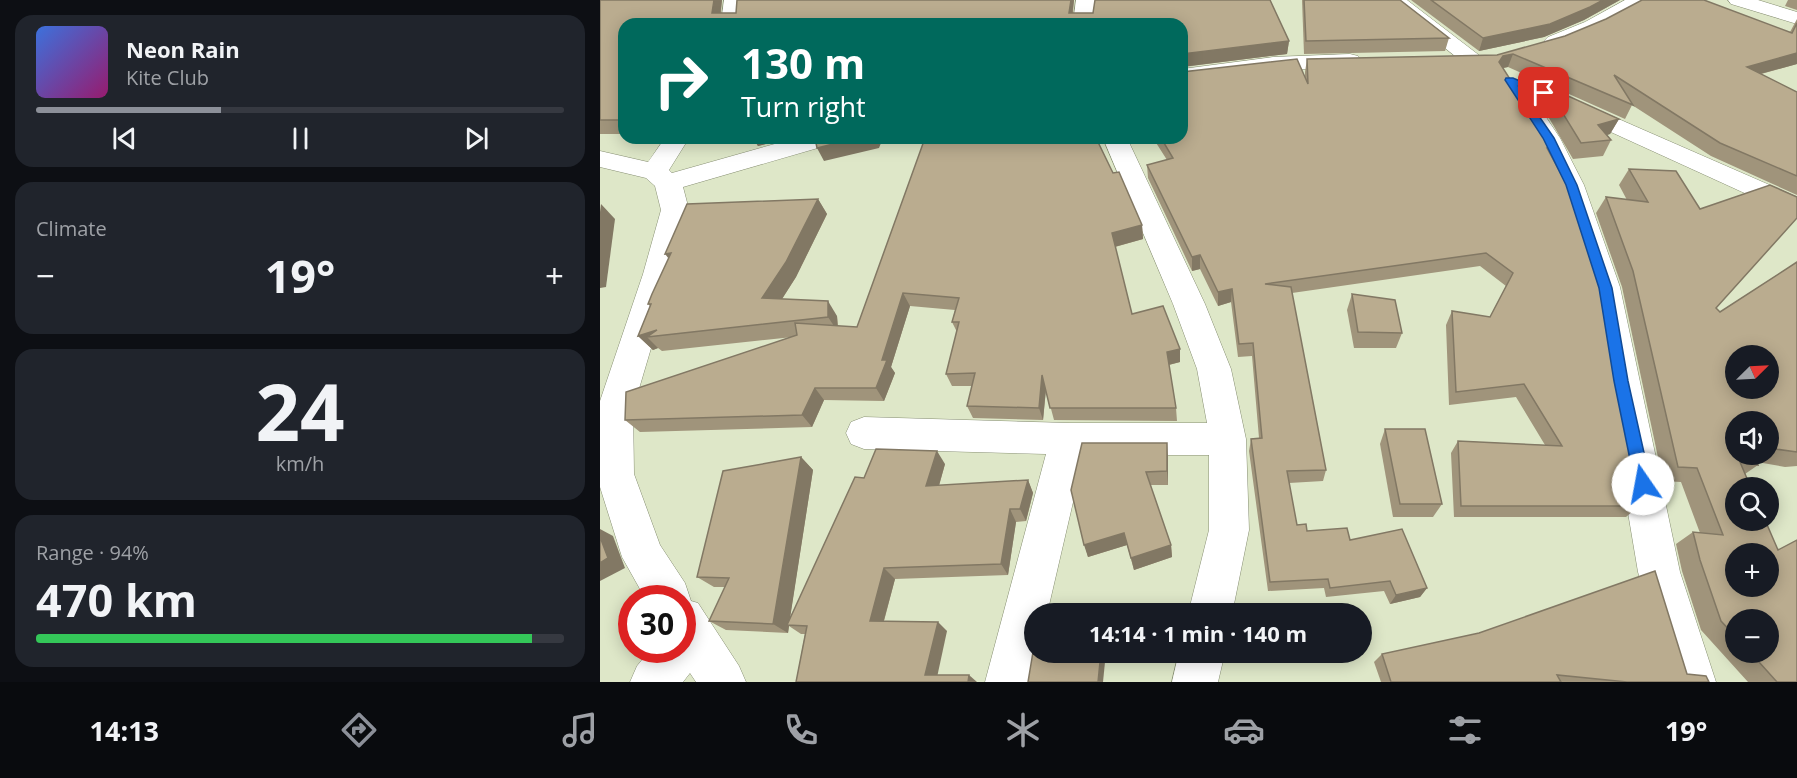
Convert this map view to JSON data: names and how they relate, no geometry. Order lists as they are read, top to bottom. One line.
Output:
{"north":"top right","page":{"turn":["130 m","Turn right"],"song":["Neon Rain","Kite Club"],"tile":["Climate",["24","km/h"],["Range · 94%","470 km"]],"heat":["−","19°","+"],"map_buttons":["+","−"],"limit":"30","trip":"14:14 · 1 min · 140 m","tabs":["14:13","19°"]}}
